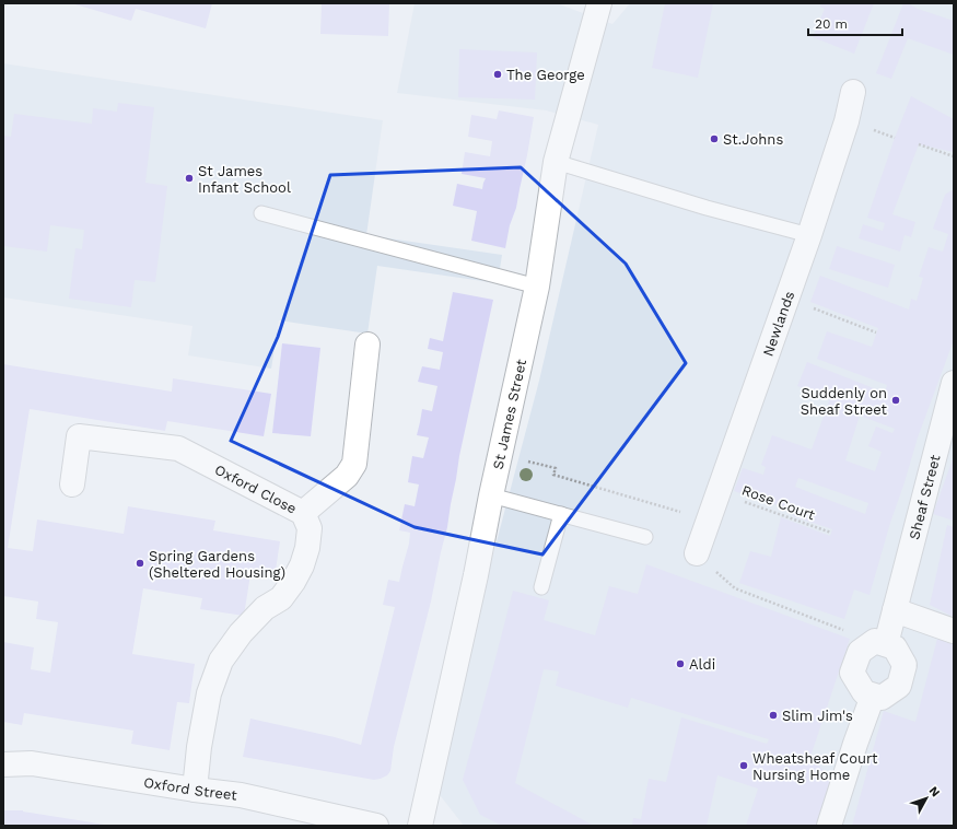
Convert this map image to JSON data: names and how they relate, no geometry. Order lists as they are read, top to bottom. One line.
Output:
{"streets":{"street":["Newlands","St James Street","Oxford Close","Sheaf Street","Oxford Street"],"path":["Rose Court"]},"crossings":[["Newlands","Rose Court"],["Oxford Close","Oxford Street"]],"places":["The George","St.Johns","St James Infant School","Suddenly on Sheaf Street","Spring Gardens (Sheltered Housing)","Aldi","Slim Jim's","Wheatsheaf Court Nursing Home"],"scale_bar":"20 m","north":"top right"}
